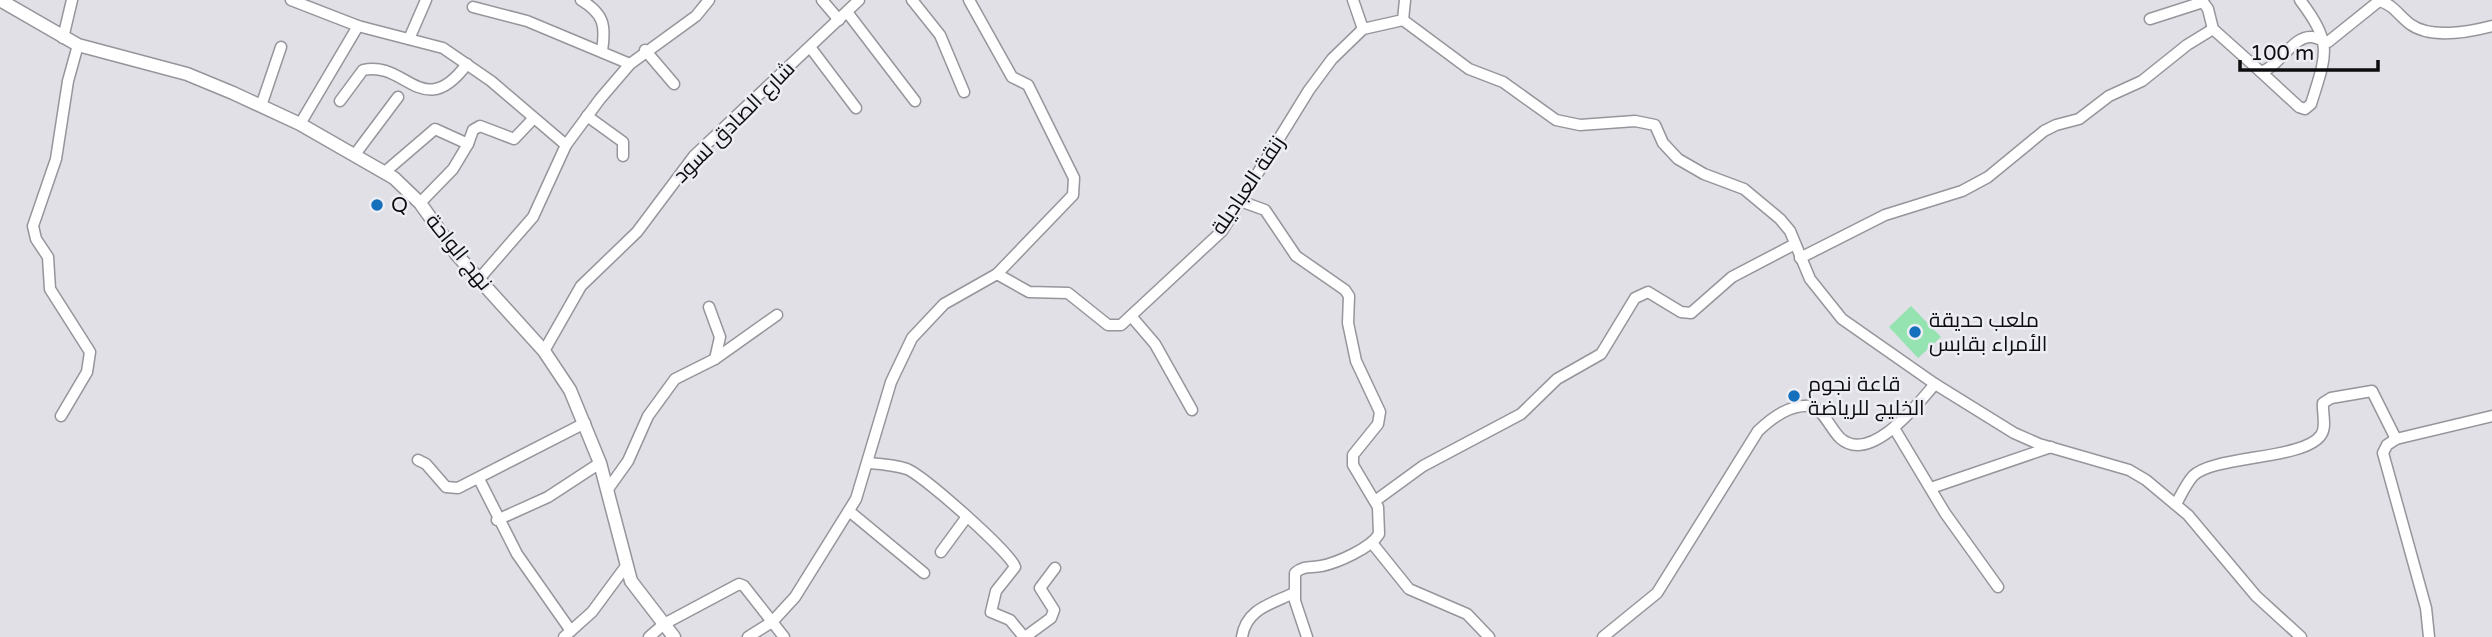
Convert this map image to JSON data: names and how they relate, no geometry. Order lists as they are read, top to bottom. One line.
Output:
{"streets":{"street":["شارع الصادق لسود","زنقة العباديلة","نهج الواحة"]},"crossings":[["شارع الصادق لسود","نهج الواحة"]],"places":["Q","ملعب حديقة الأمراء بقابس","قاعة نجوم الخليج للرياضة"],"scale_bar":"100 m"}
